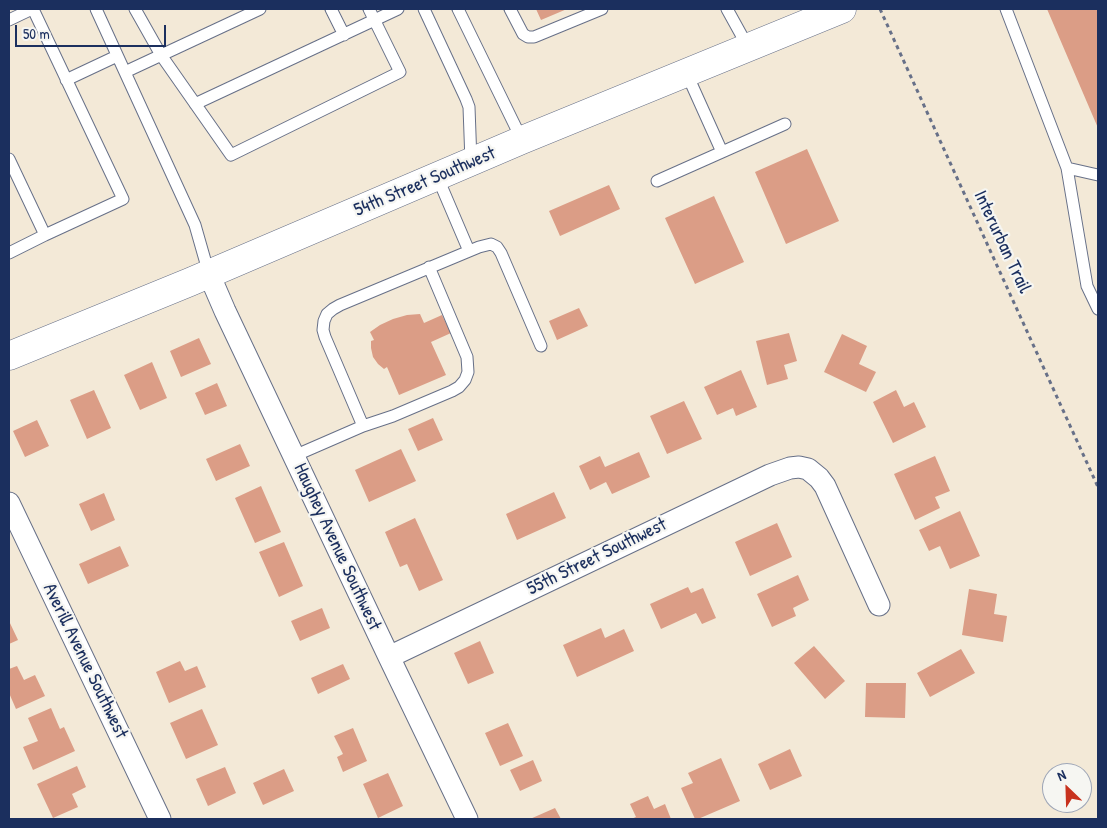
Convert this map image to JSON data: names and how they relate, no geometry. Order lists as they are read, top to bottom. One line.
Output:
{"streets":{"main road":["54th Street Southwest"],"street":["Haughey Avenue Southwest","55th Street Southwest","Averill Avenue Southwest"],"path":["Interurban Trail"]},"crossings":[["54th Street Southwest","Haughey Avenue Southwest"],["Haughey Avenue Southwest","55th Street Southwest"]],"scale_bar":"50 m","north":"top left"}
